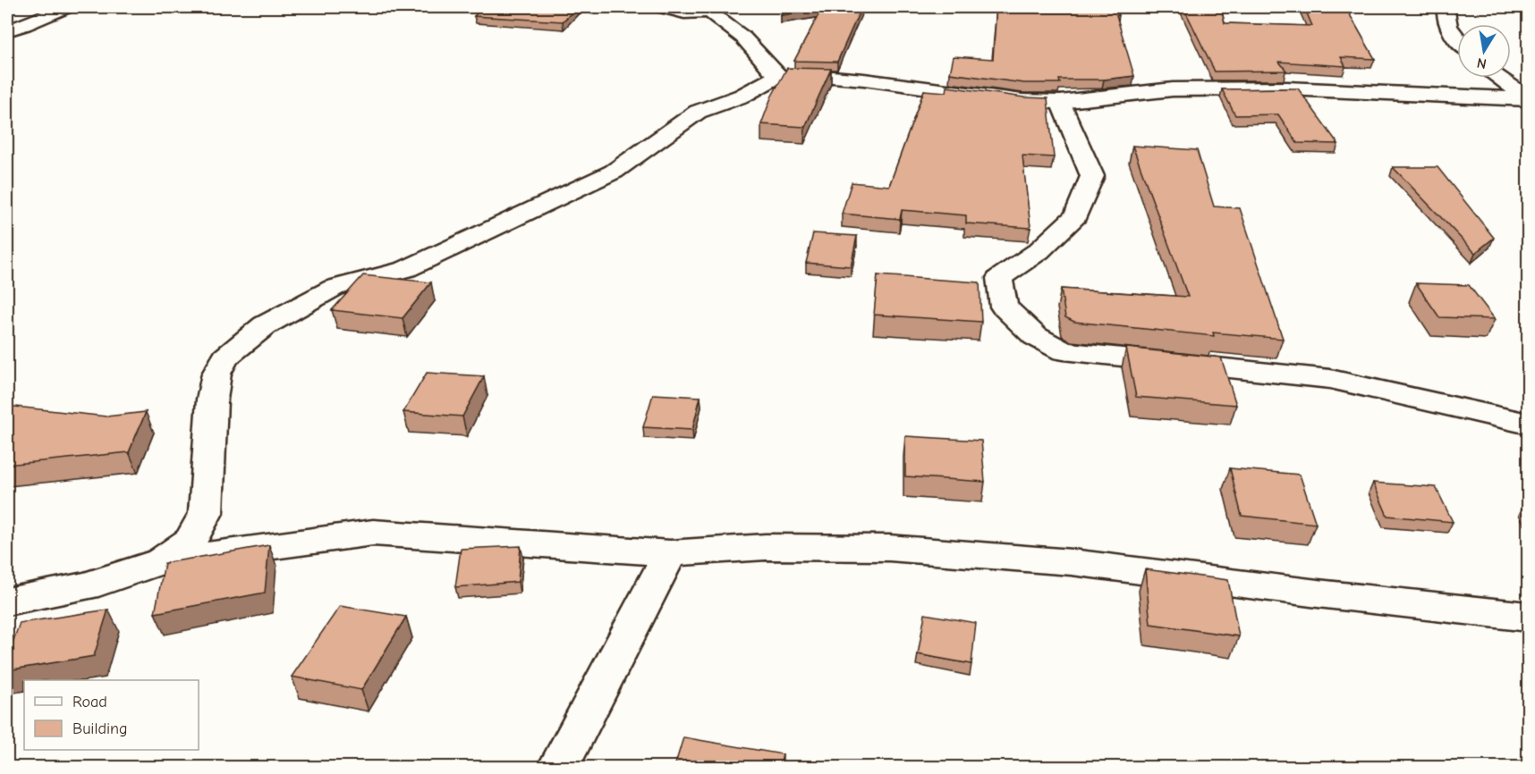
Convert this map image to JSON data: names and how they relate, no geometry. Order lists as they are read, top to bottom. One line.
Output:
{"legend":["Road","Building"],"north":"bottom"}
